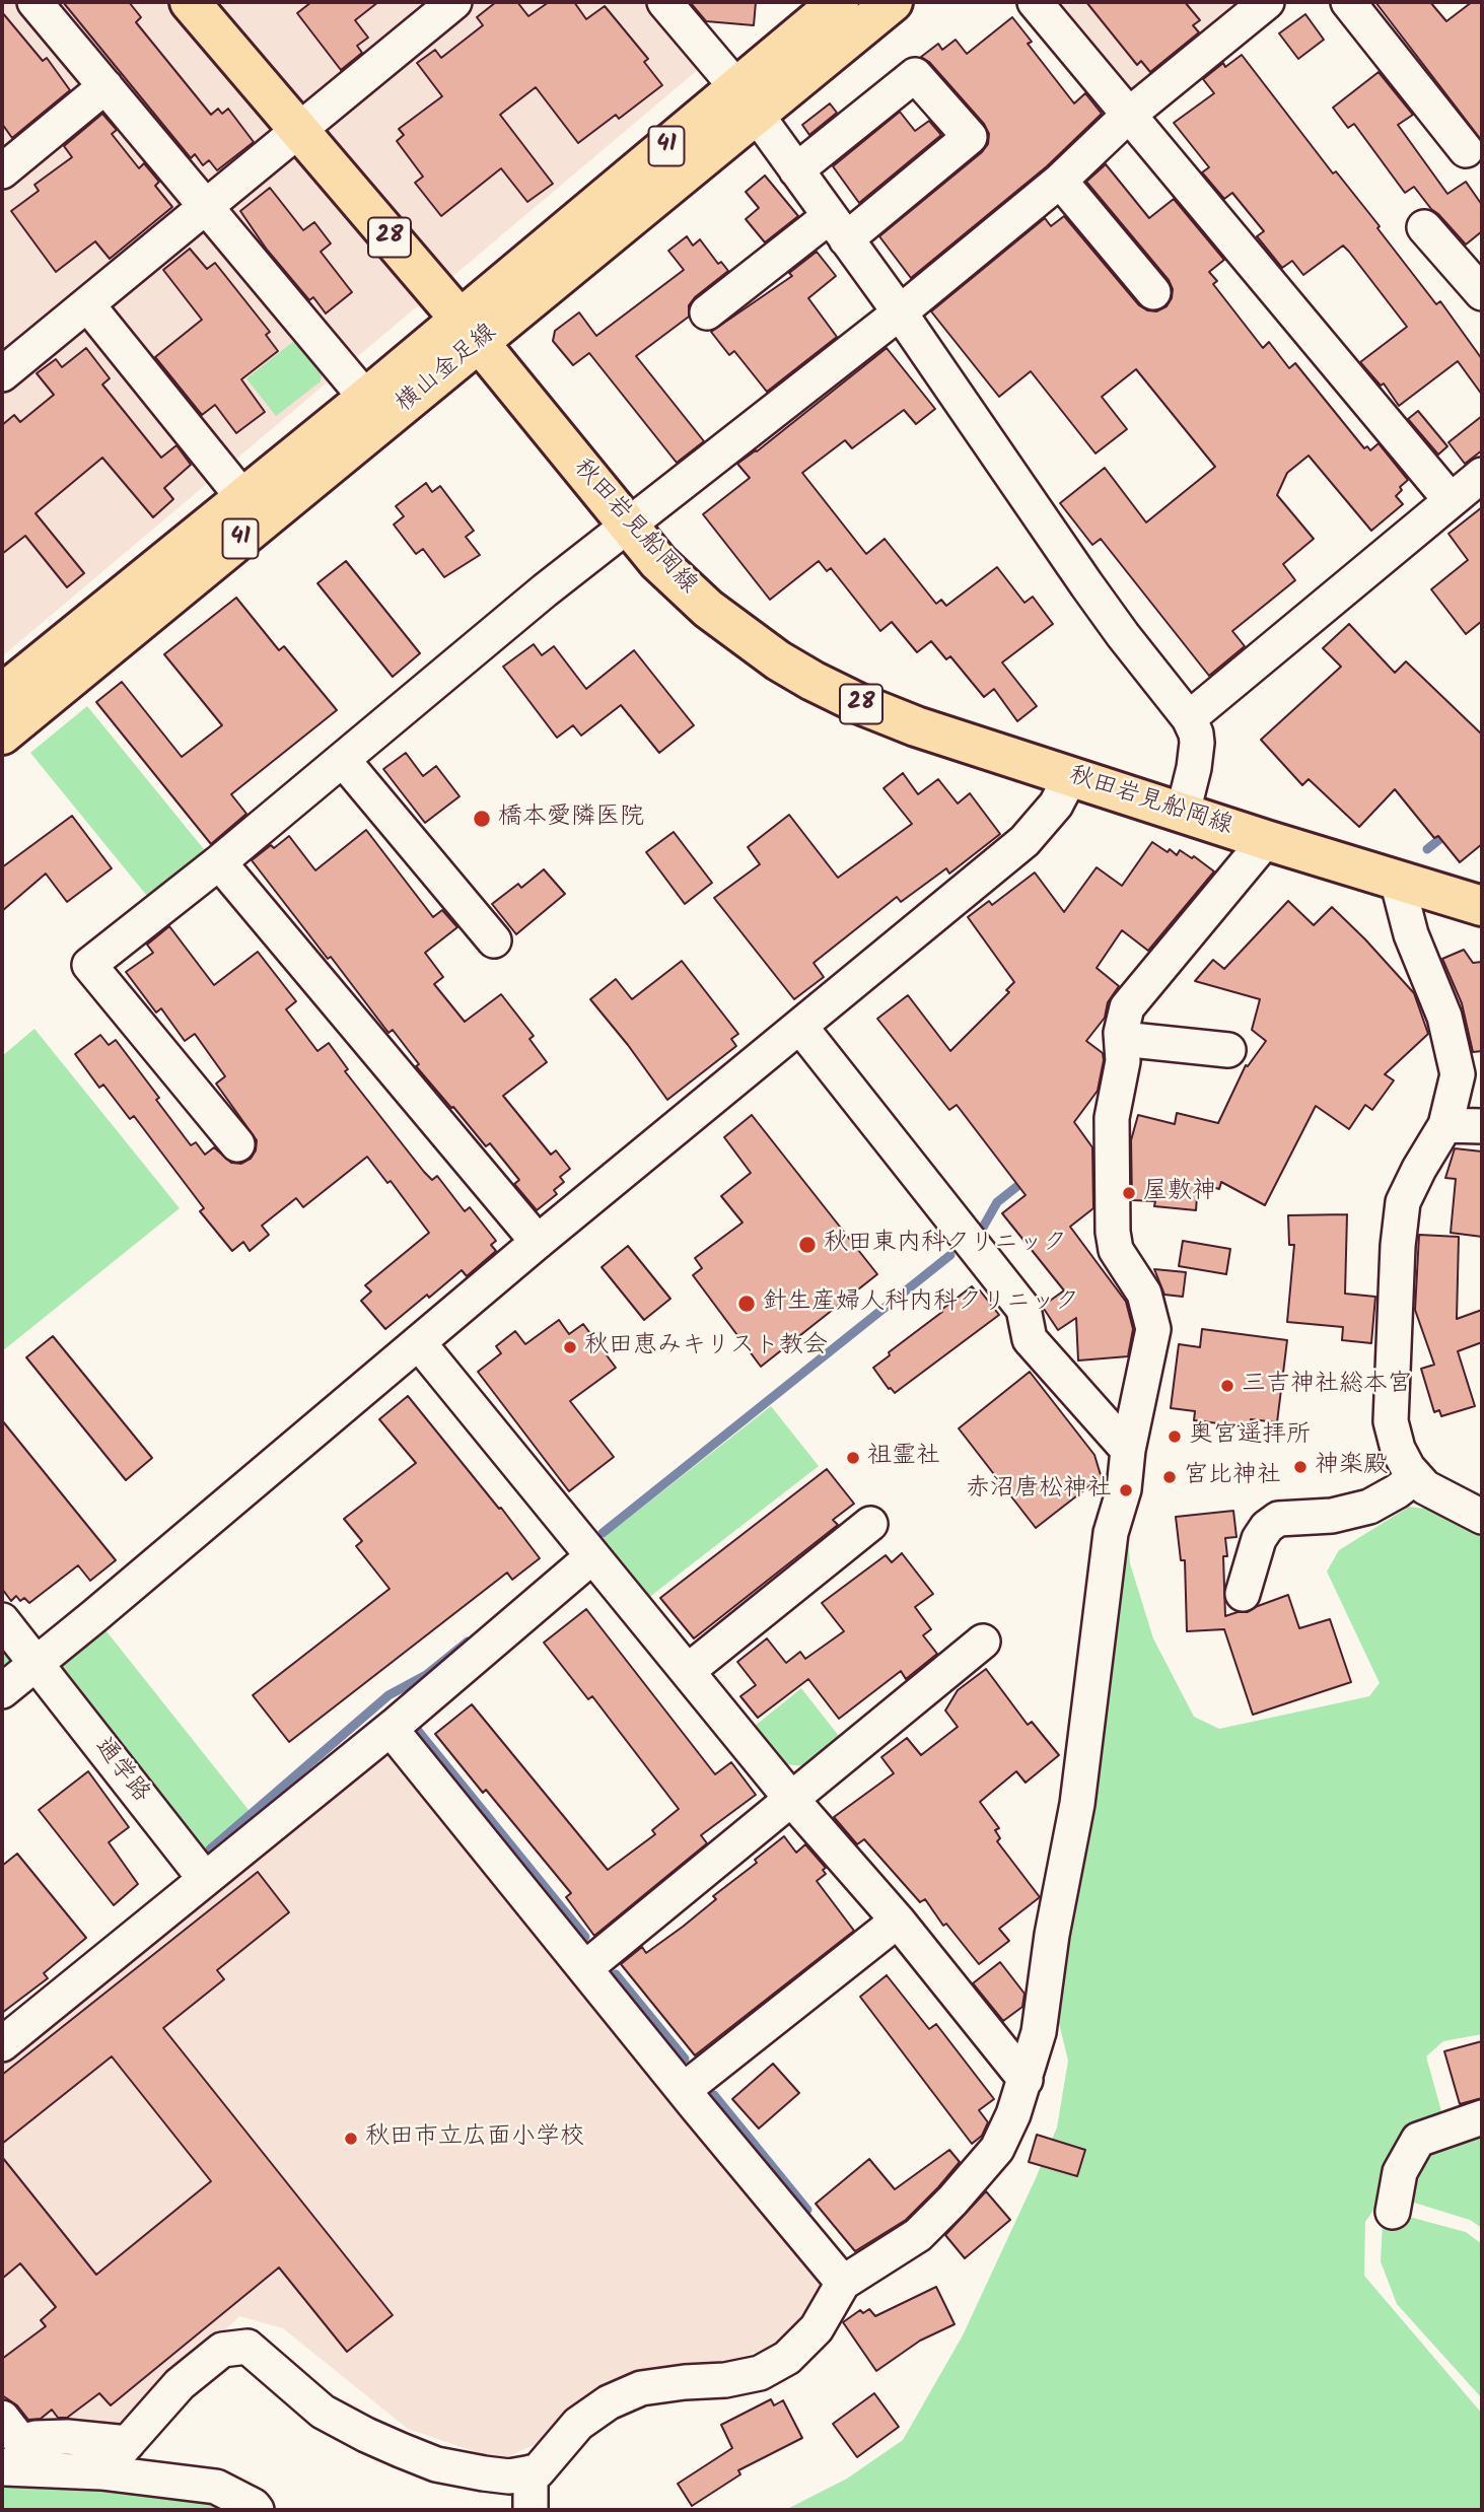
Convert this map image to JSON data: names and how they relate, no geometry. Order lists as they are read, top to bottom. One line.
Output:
{"streets":{"main road":["41","28","横山金足線","秋田岩見船岡線"],"street":["通学路"]},"crossings":[["横山金足線","秋田岩見船岡線"]],"places":["橋本愛隣医院","屋敷神","秋田東内科クリニック","針生産婦人科内科クリニック","秋田恵みキリスト教会","三吉神社総本宮","奥宮遥拝所","祖霊社","神楽殿","宮比神社","赤沼唐松神社","秋田市立広面小学校"]}
